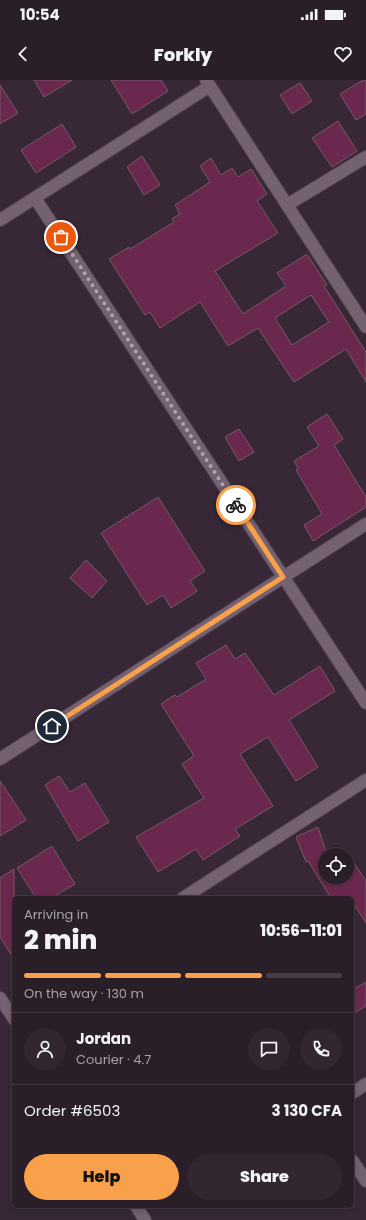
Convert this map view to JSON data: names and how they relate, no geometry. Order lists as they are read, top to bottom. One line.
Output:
{"page":{"status":"10:54","header":"Forkly","heading":["2 min","Arriving in","10:56–11:01"],"panel":["Jordan","Courier · 4.7","Order #6503","3 130 CFA"],"bar":"On the way · 130 m","buttons":["Help","Share"]}}
